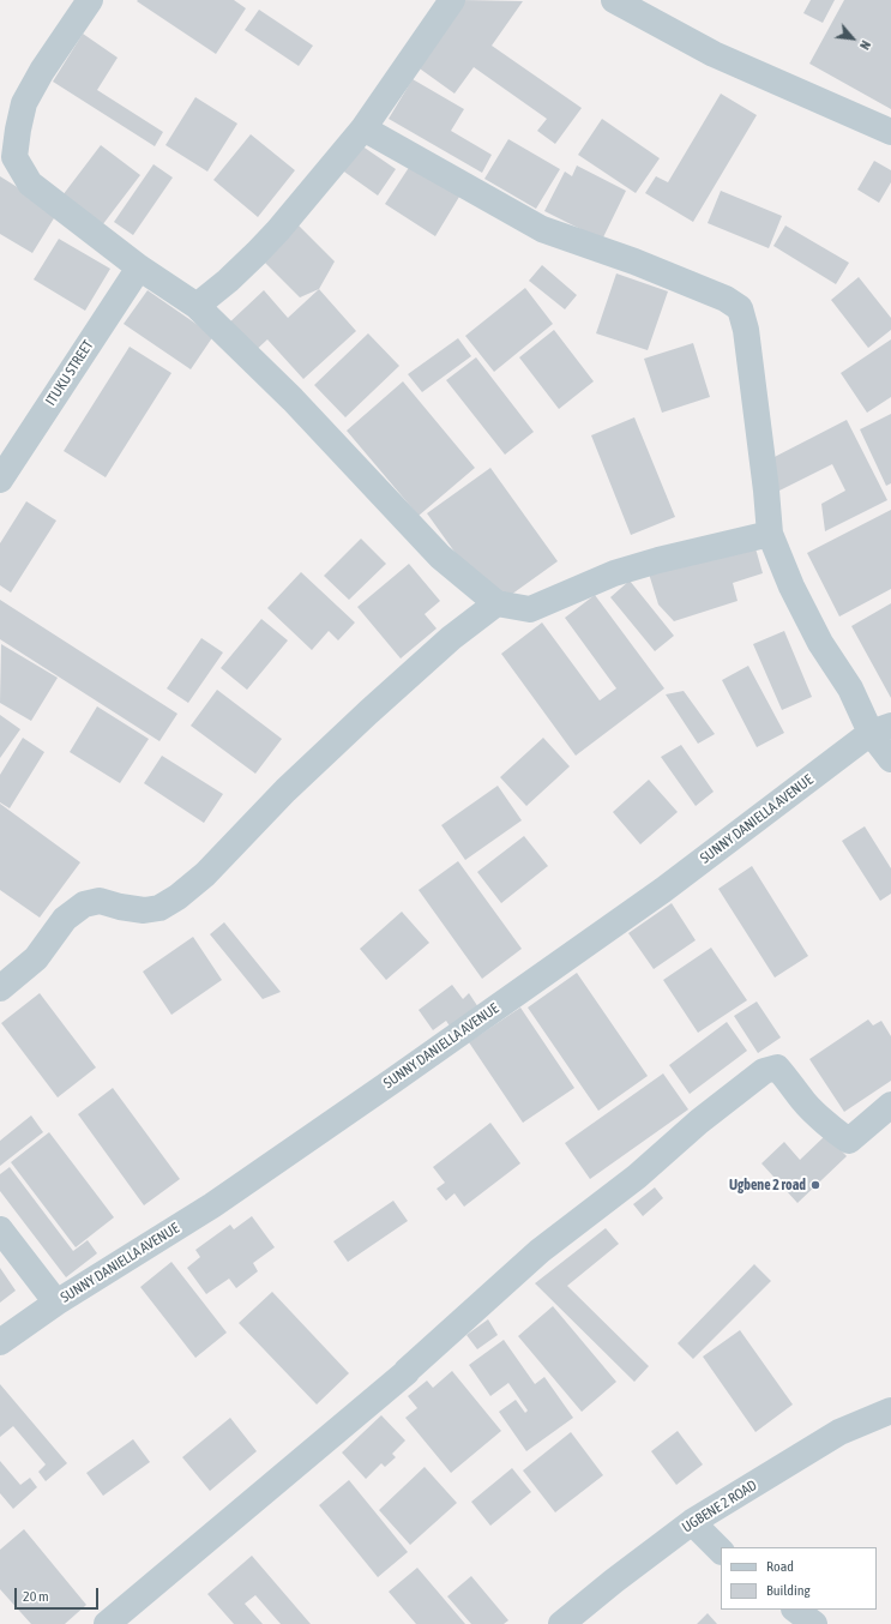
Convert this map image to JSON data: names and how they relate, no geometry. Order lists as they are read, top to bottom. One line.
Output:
{"streets":{"street":["ITUKU STREET","SUNNY DANIELLA AVENUE","UGBENE 2 ROAD"]},"places":["Ugbene 2 road"],"legend":["Road","Building"],"scale_bar":"20 m","north":"bottom right"}
